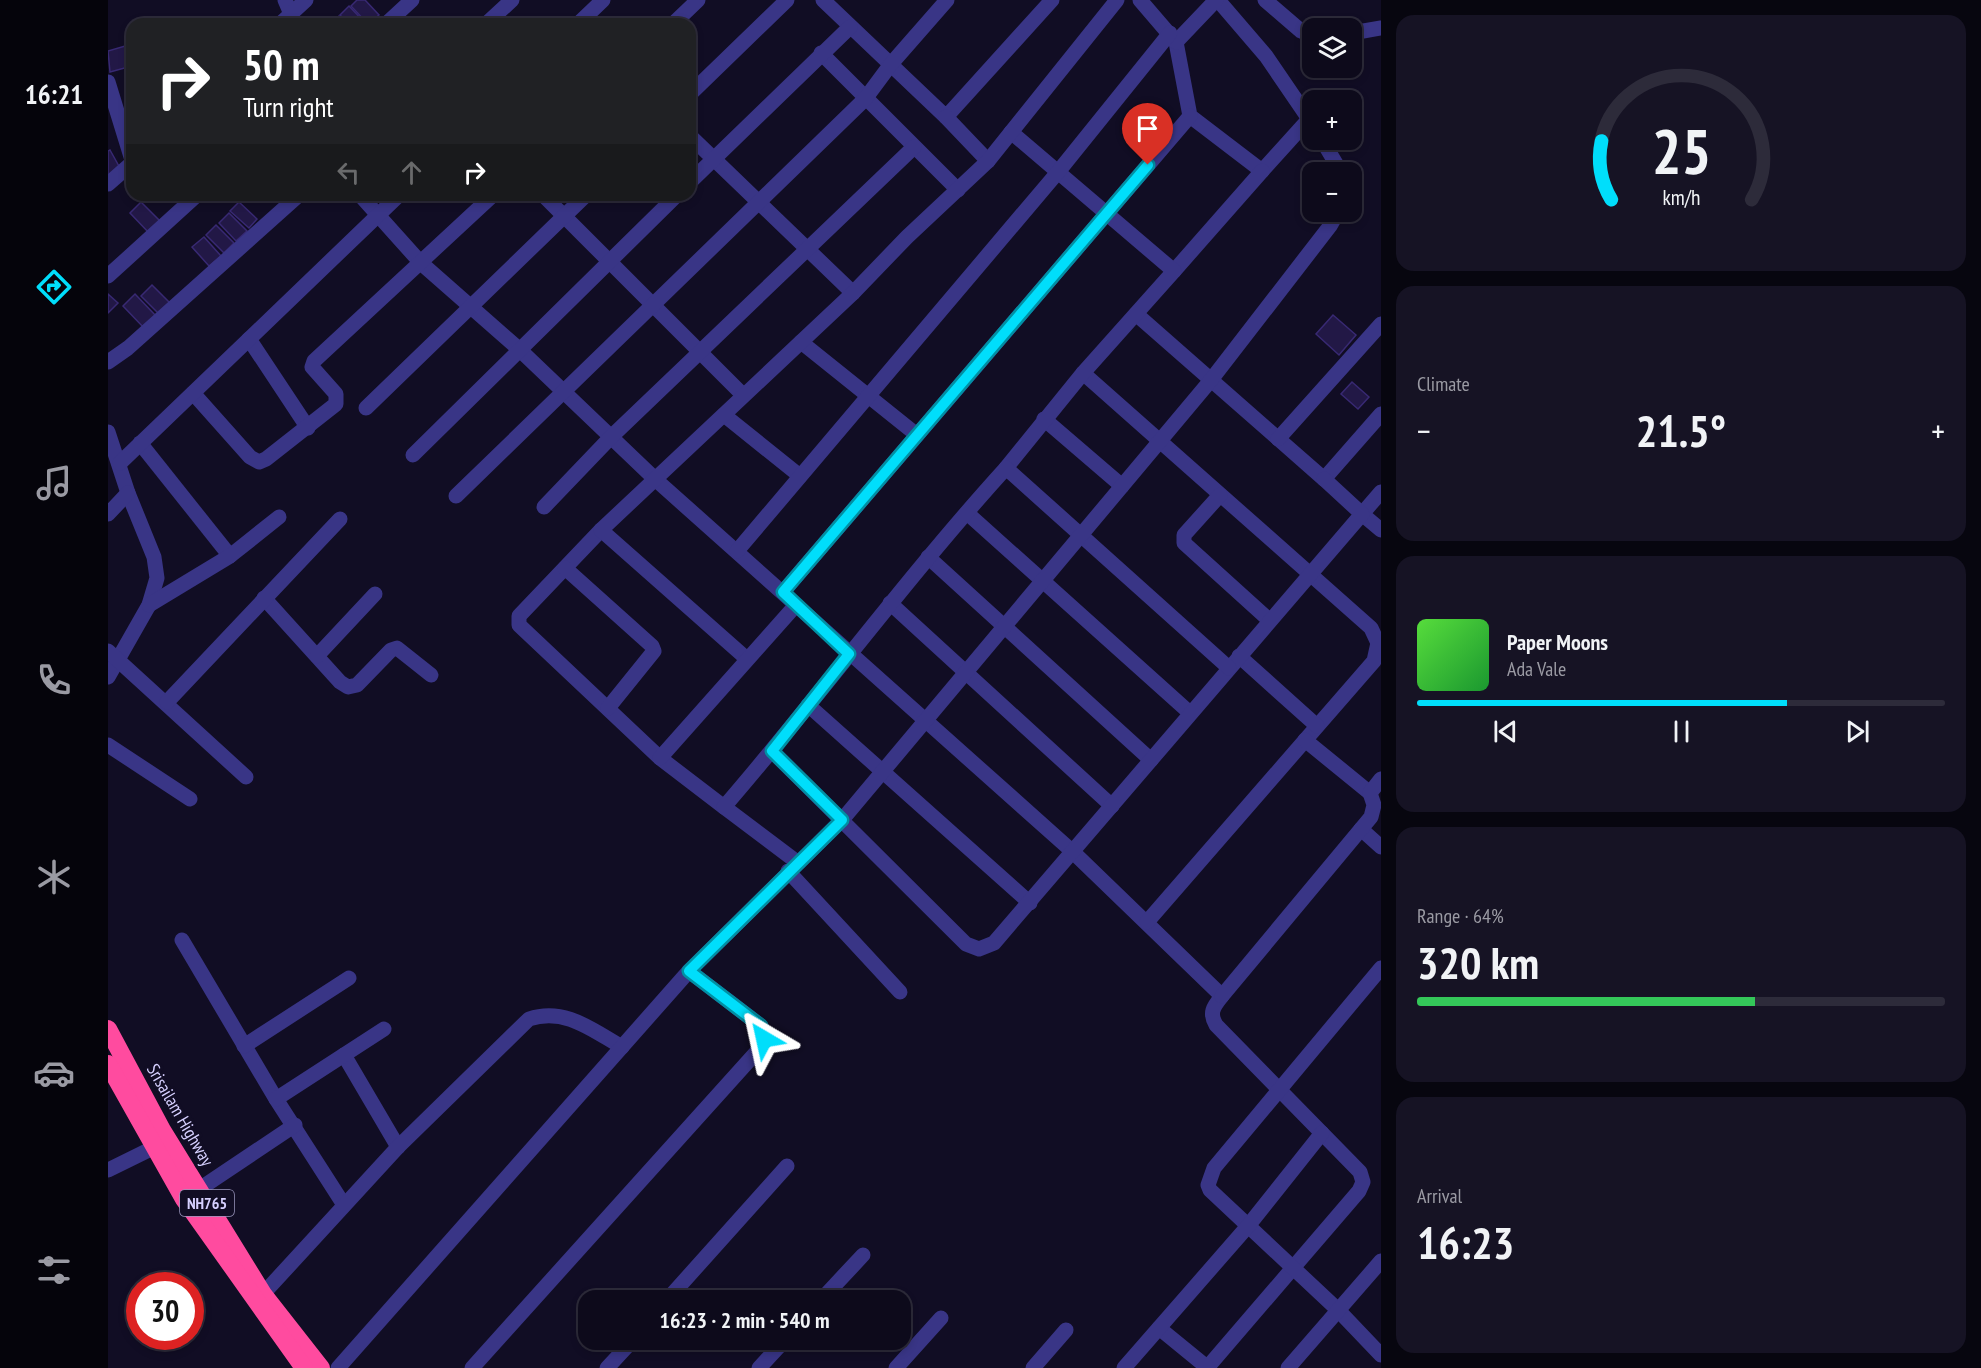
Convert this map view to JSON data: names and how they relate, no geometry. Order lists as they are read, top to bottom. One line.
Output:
{"streets":{"highway":["Srisailam Highway","NH765"]},"page":{"tabs":"16:21","map_buttons":["+","−"],"turn":["50 m","Turn right"],"tile":["Climate",["Range · 64%","320 km"],["Arrival","16:23"]],"heat":["−","21.5°","+"],"song":["Paper Moons","Ada Vale"],"limit":"30","trip":"16:23 · 2 min · 540 m","gauge":["25","km/h"]}}
